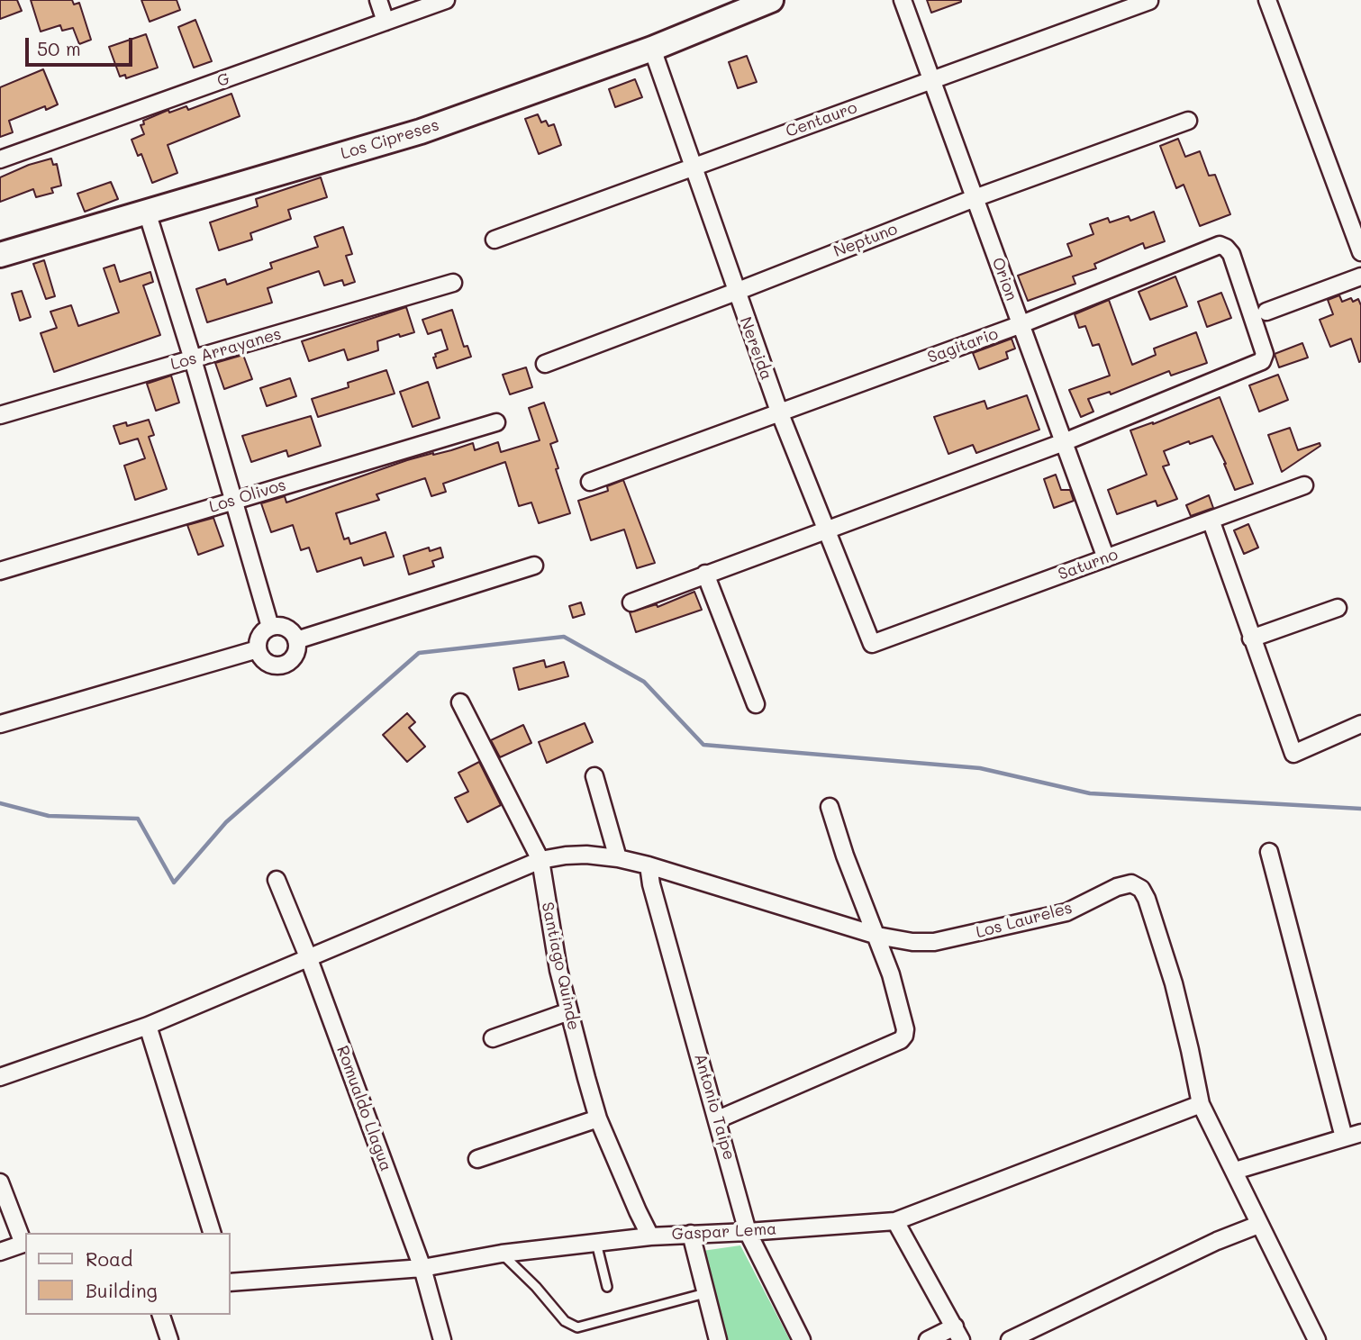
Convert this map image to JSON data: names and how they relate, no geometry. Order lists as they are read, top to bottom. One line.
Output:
{"streets":{"street":["G","Centauro","Los Cipreses","Neptuno","Orion","Sagitario","Nereida","Los Arrayanes","Los Olivos","Saturno","Los Laureles","Santiago Quinde","Antonio Taipe","Romualdo Llagua","Gaspar Lema"]},"crossings":[["Centauro","Orion"],["Centauro","Nereida"],["Los Cipreses","Nereida"],["Neptuno","Orion"],["Neptuno","Nereida"],["Orion","Sagitario"],["Orion","Saturno"],["Sagitario","Nereida"],["Nereida","Saturno"],["Los Laureles","Santiago Quinde"],["Los Laureles","Antonio Taipe"],["Los Laureles","Romualdo Llagua"],["Los Laureles","Gaspar Lema"],["Santiago Quinde","Gaspar Lema"],["Antonio Taipe","Gaspar Lema"],["Romualdo Llagua","Gaspar Lema"]],"legend":["Road","Building"],"scale_bar":"50 m"}
